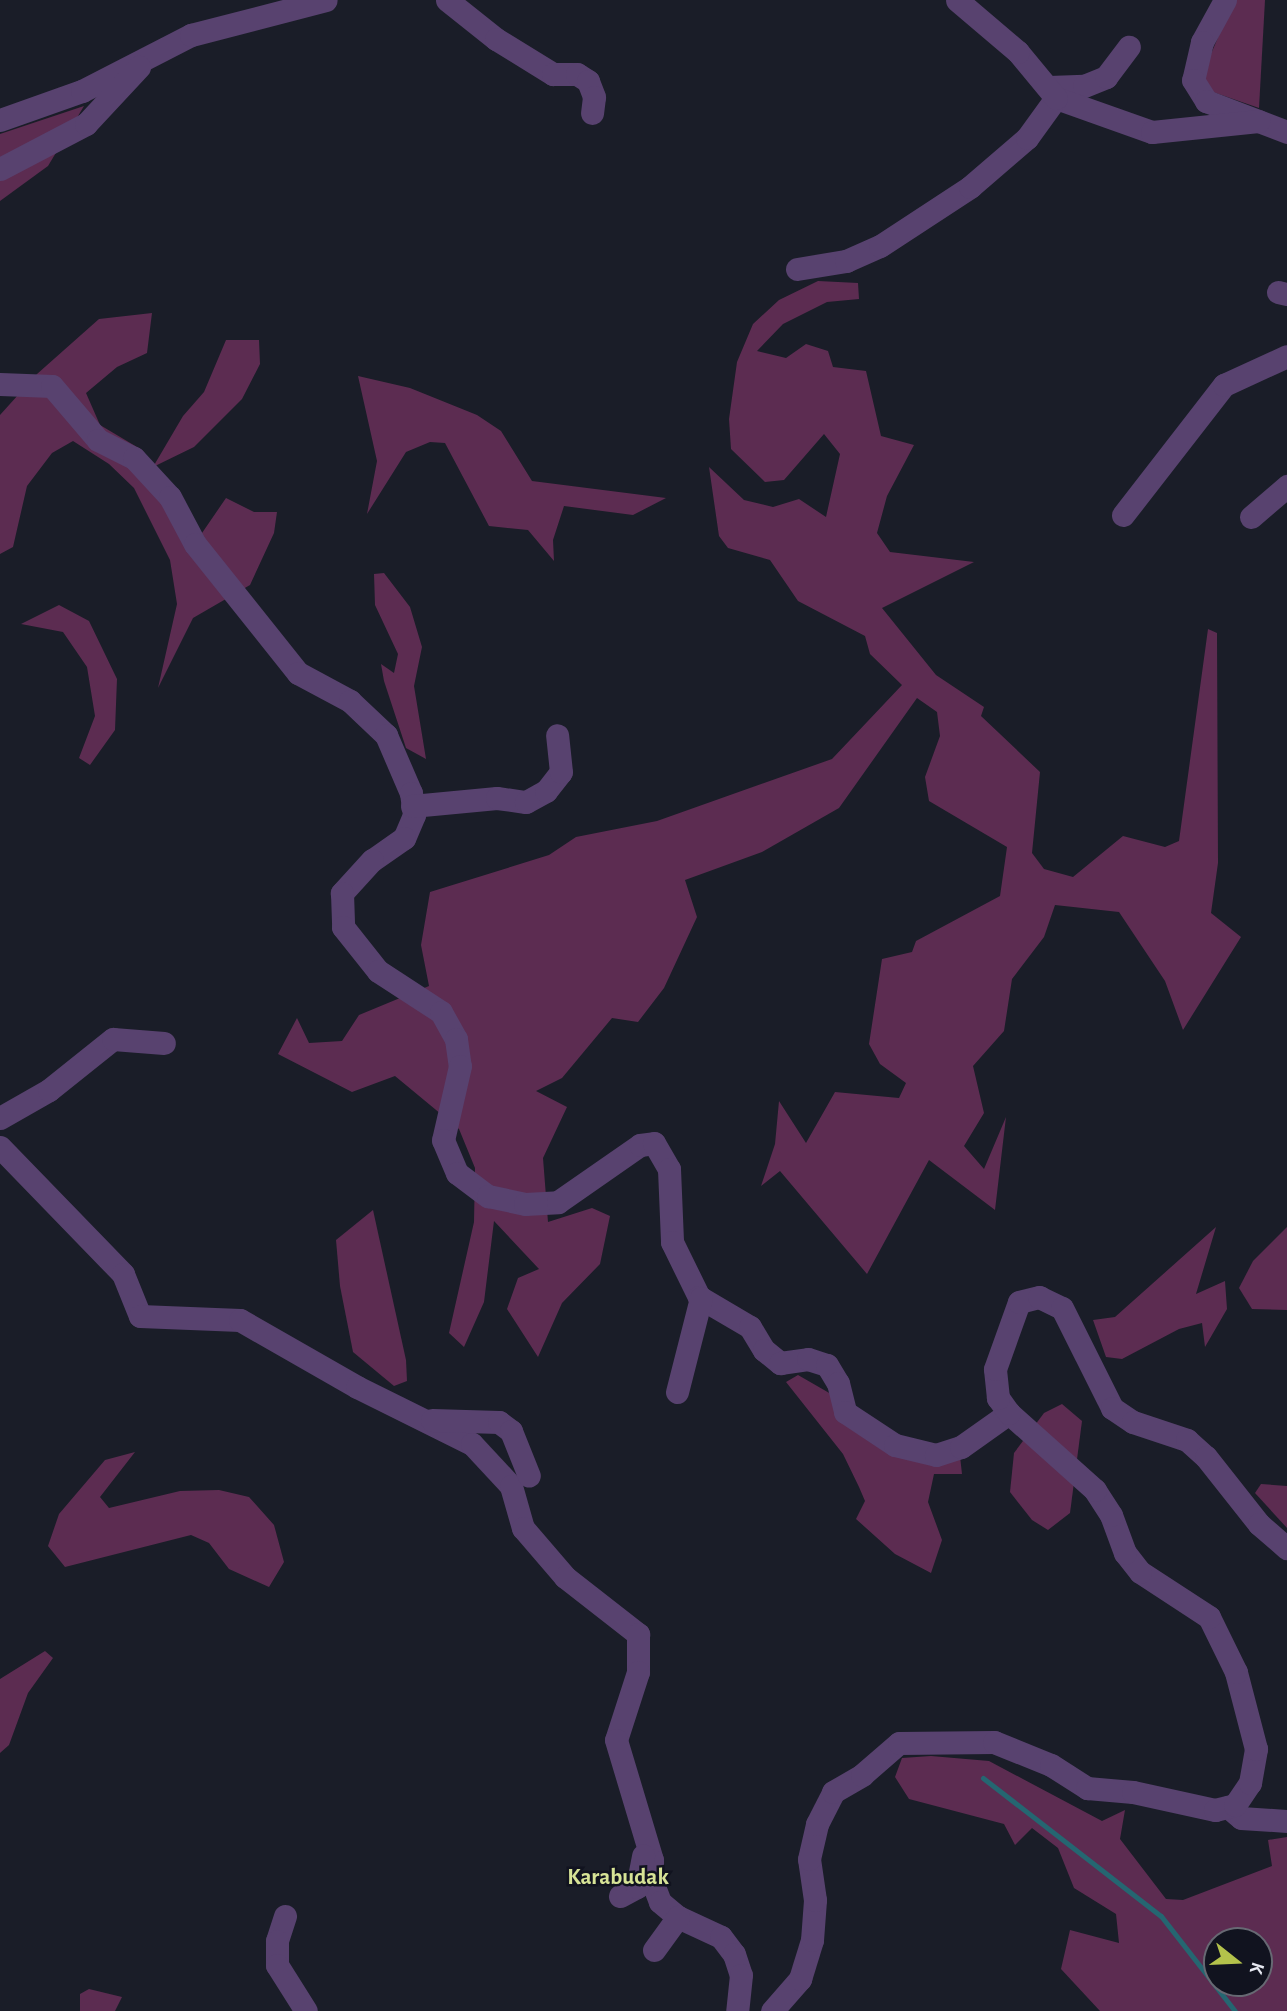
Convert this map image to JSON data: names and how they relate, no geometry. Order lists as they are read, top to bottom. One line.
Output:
{"districts":["Karabudak"],"north":"right"}
